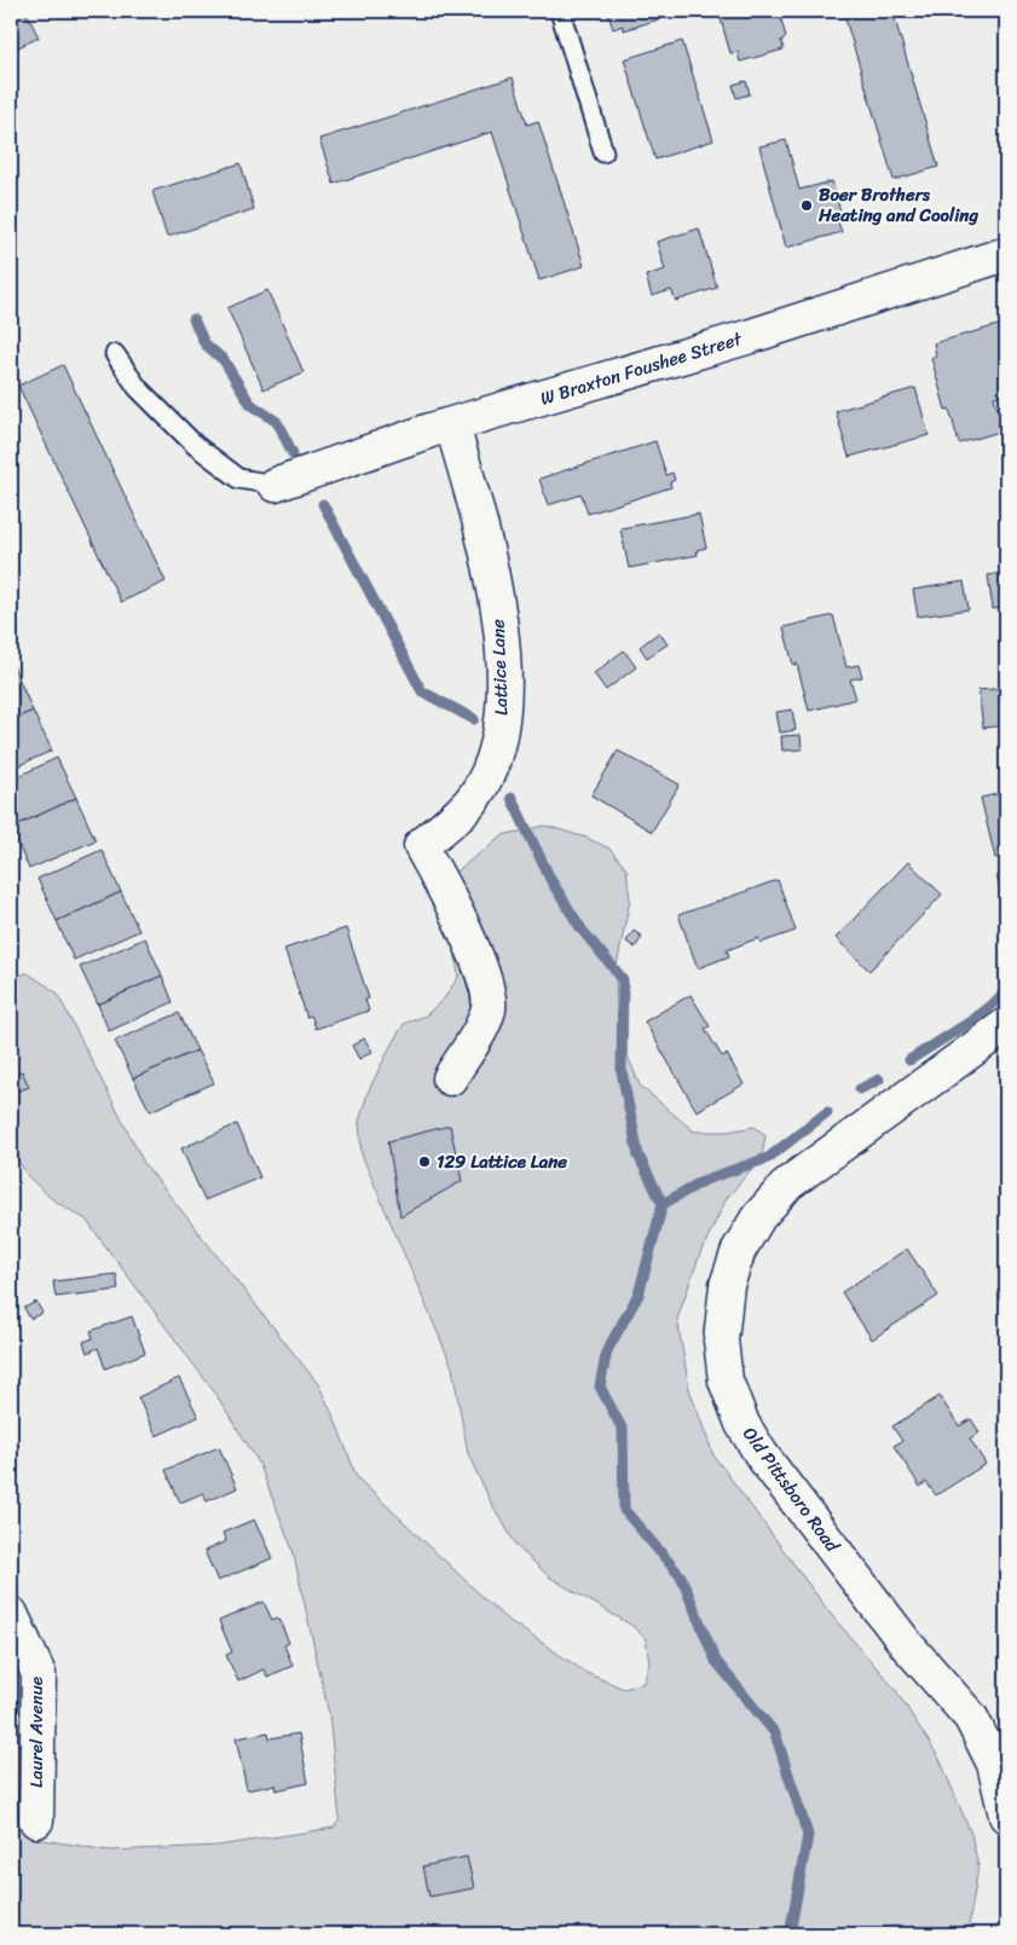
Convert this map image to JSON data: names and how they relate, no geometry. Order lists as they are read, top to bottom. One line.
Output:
{"streets":{"street":["W Braxton Foushee Street","Lattice Lane","Old Pittsboro Road","Laurel Avenue"]},"crossings":[["W Braxton Foushee Street","Lattice Lane"]],"places":["Boer Brothers Heating and Cooling","129 Lattice Lane"]}
